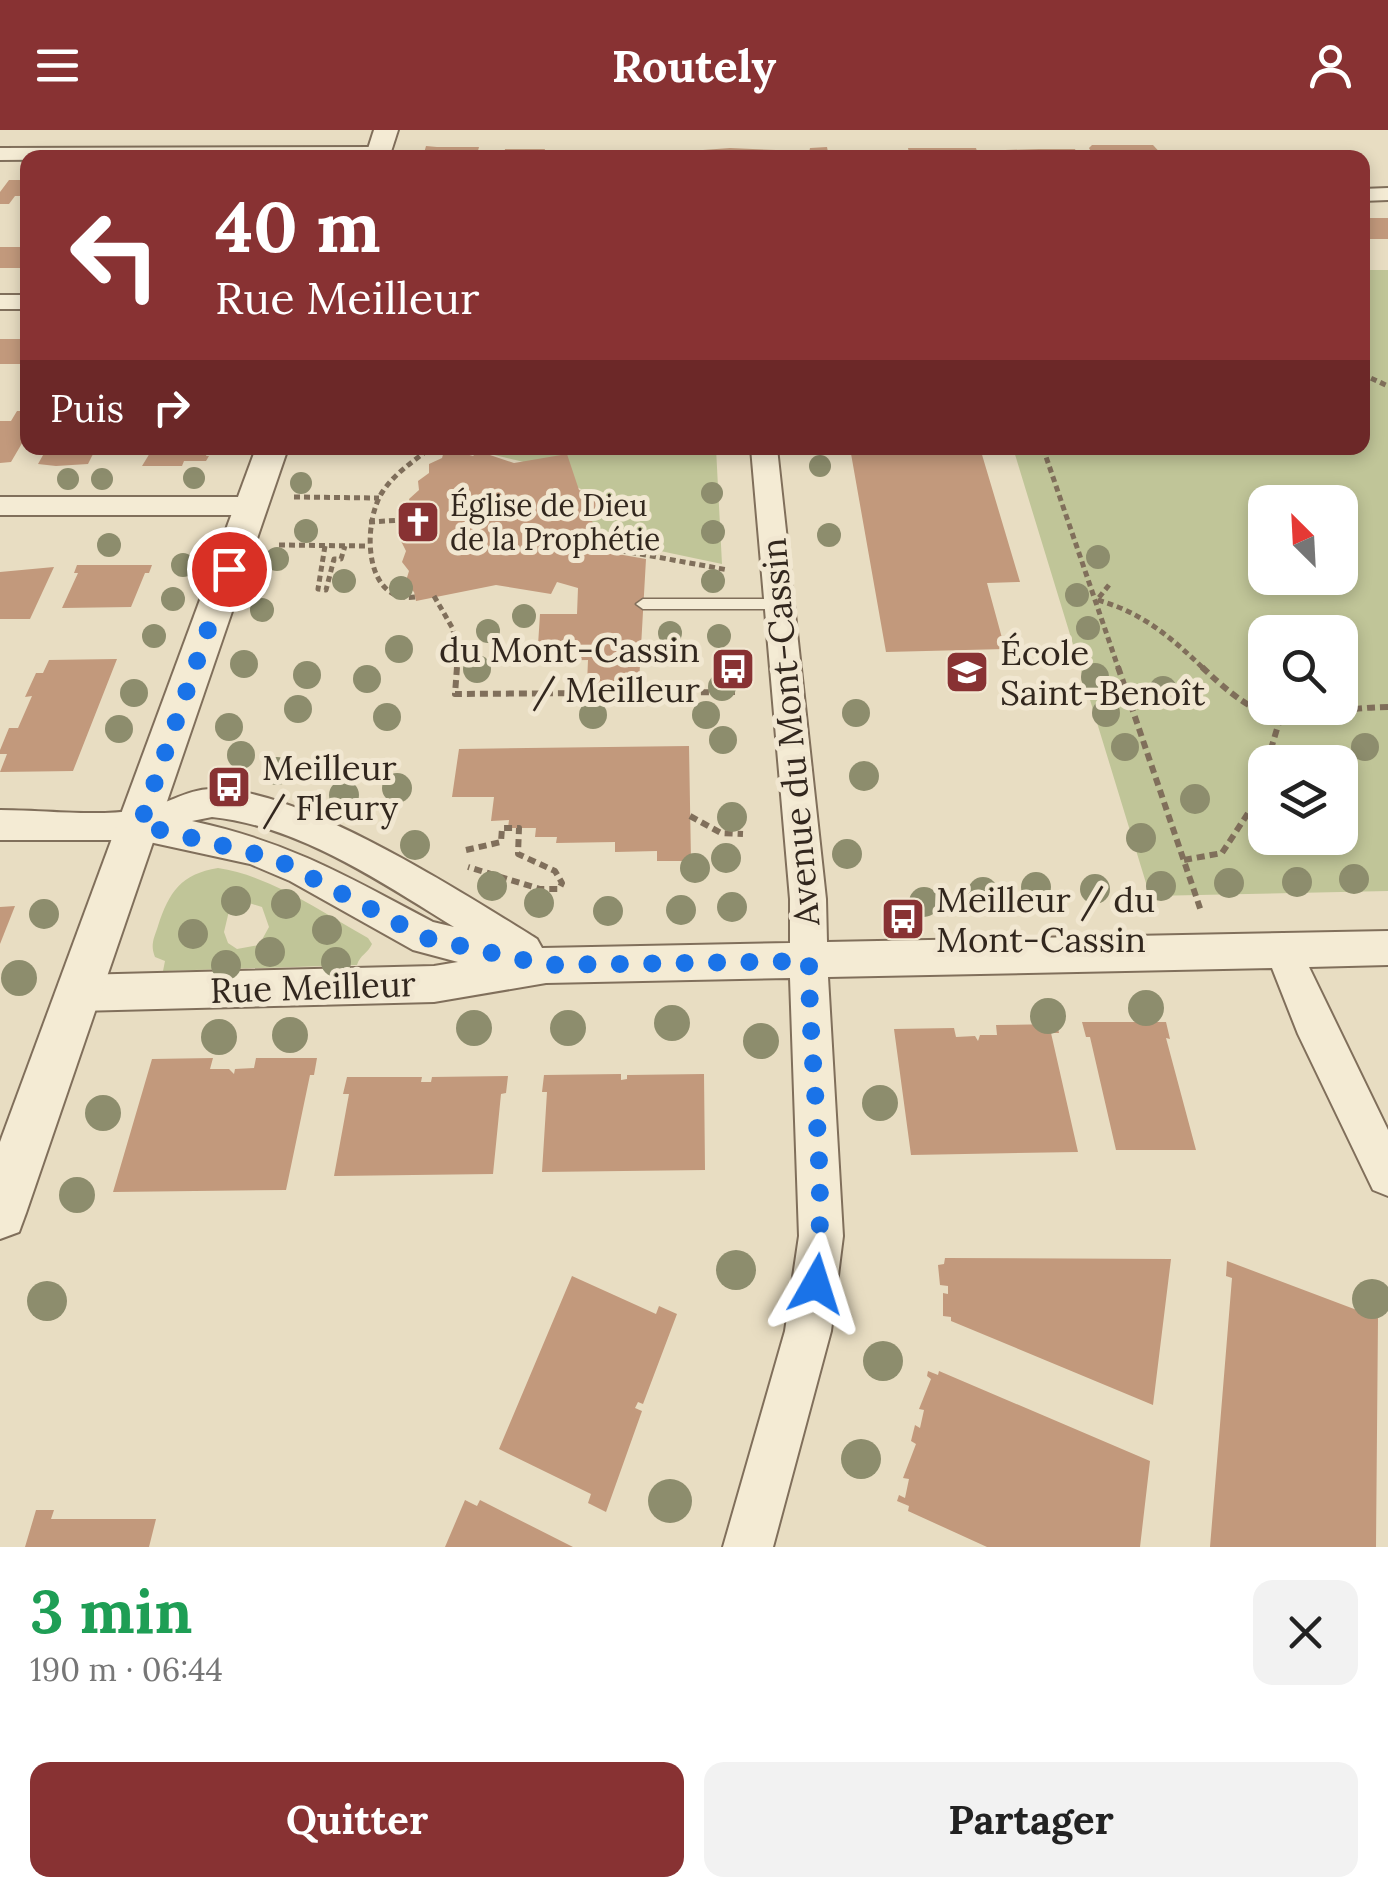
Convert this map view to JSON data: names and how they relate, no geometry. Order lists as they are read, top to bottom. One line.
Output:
{"streets":{"street":["Avenue du Mont-Cassin","Rue Meilleur"]},"crossings":[["Avenue du Mont-Cassin","Rue Meilleur"]],"places":{"church":["Église de Dieu de la Prophétie"],"bus stop":["du Mont-Cassin / Meilleur","Meilleur / Fleury","Meilleur / du Mont-Cassin"],"school or university":["École Saint-Benoît"]},"north":"top left","page":{"header":"Routely","turn":["40 m","Rue Meilleur"],"then":"Puis","heading":["3 min","190 m · 06:44"],"buttons":["Quitter","Partager"]}}
